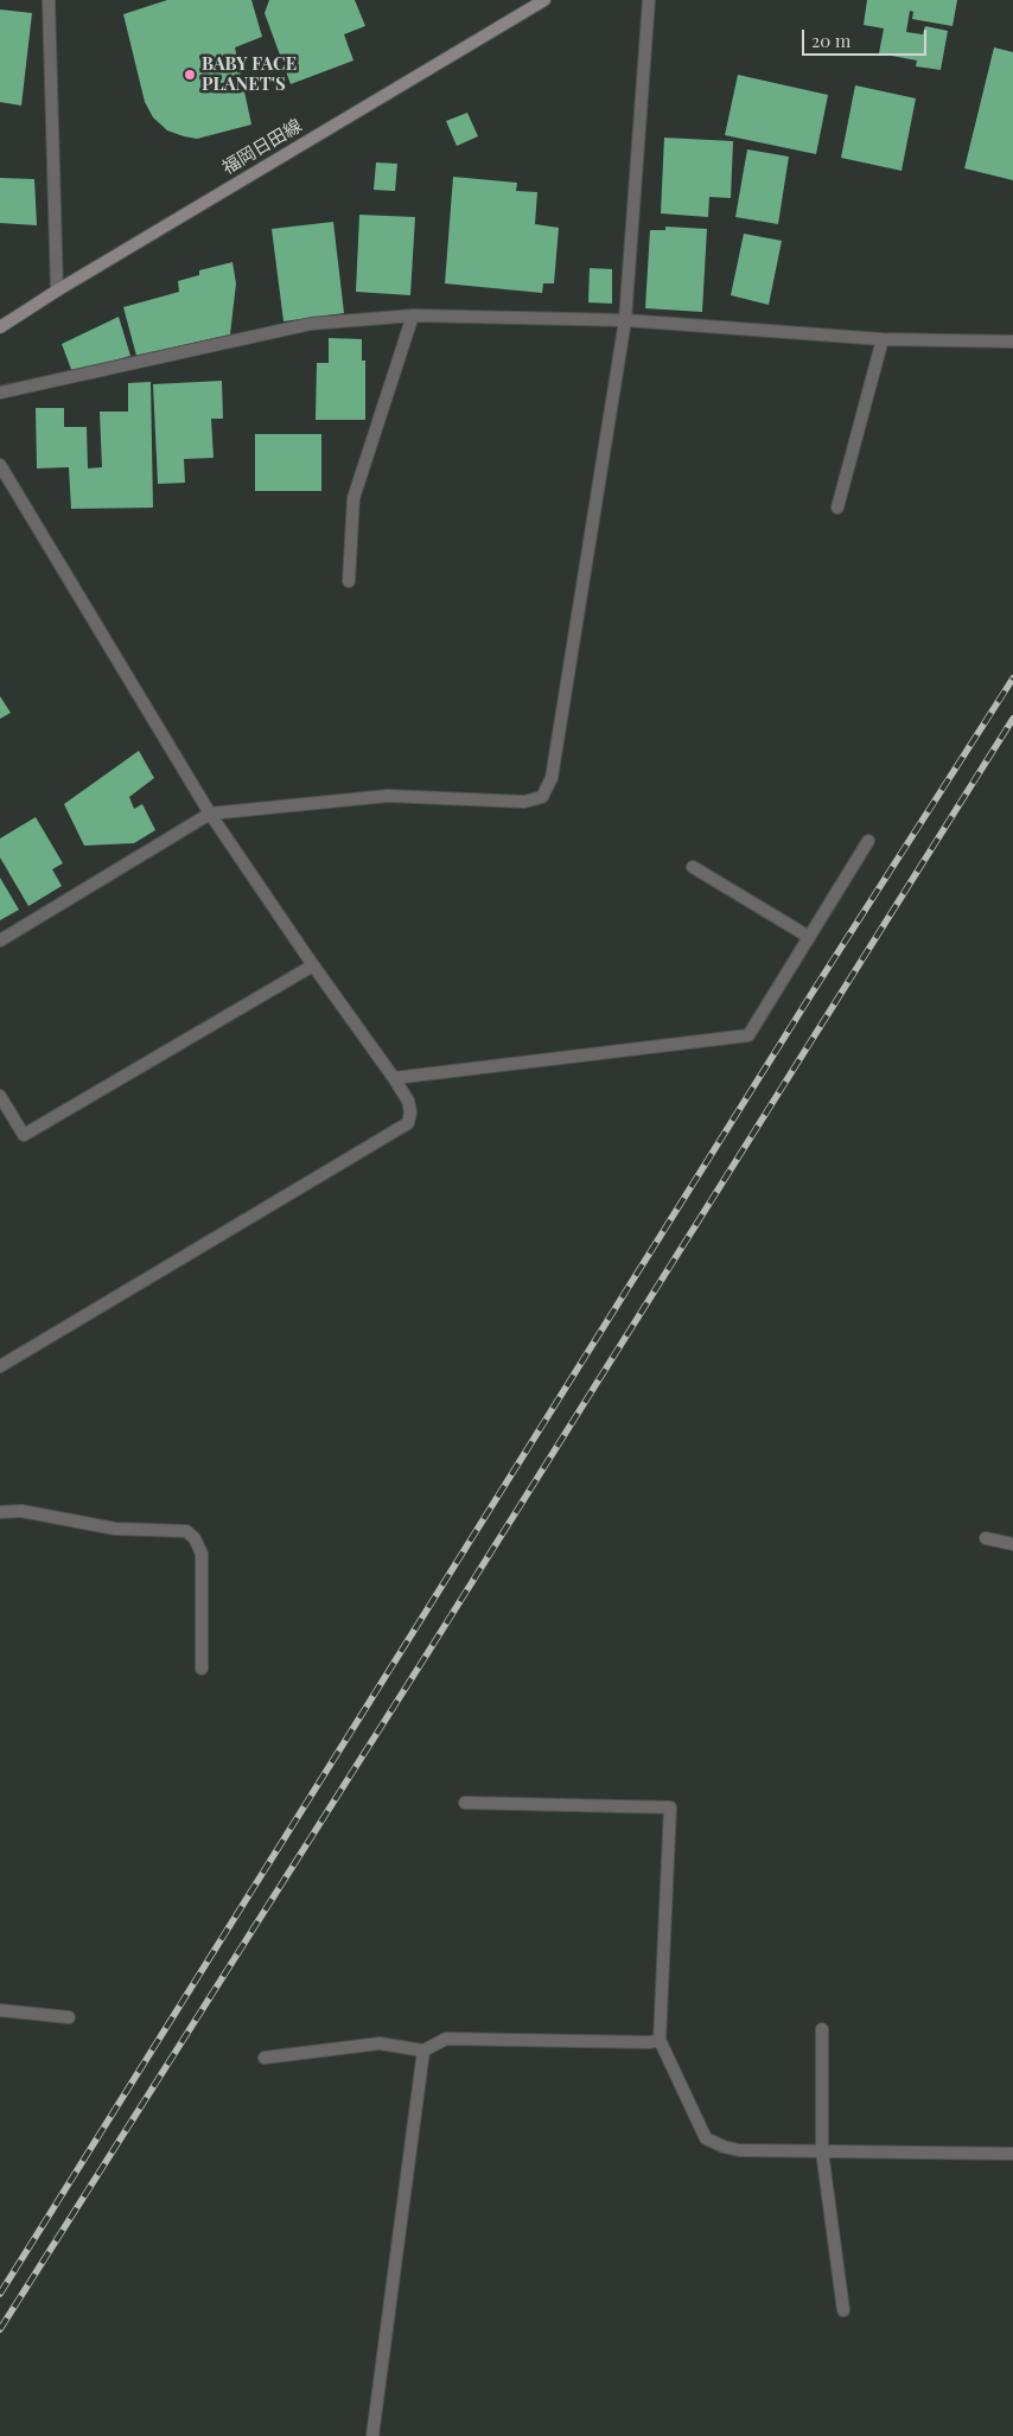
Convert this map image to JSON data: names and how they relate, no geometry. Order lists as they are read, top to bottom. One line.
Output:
{"streets":{"main road":["福岡日田線"]},"places":["BABY FACE PLANET'S"],"scale_bar":"20 m"}
